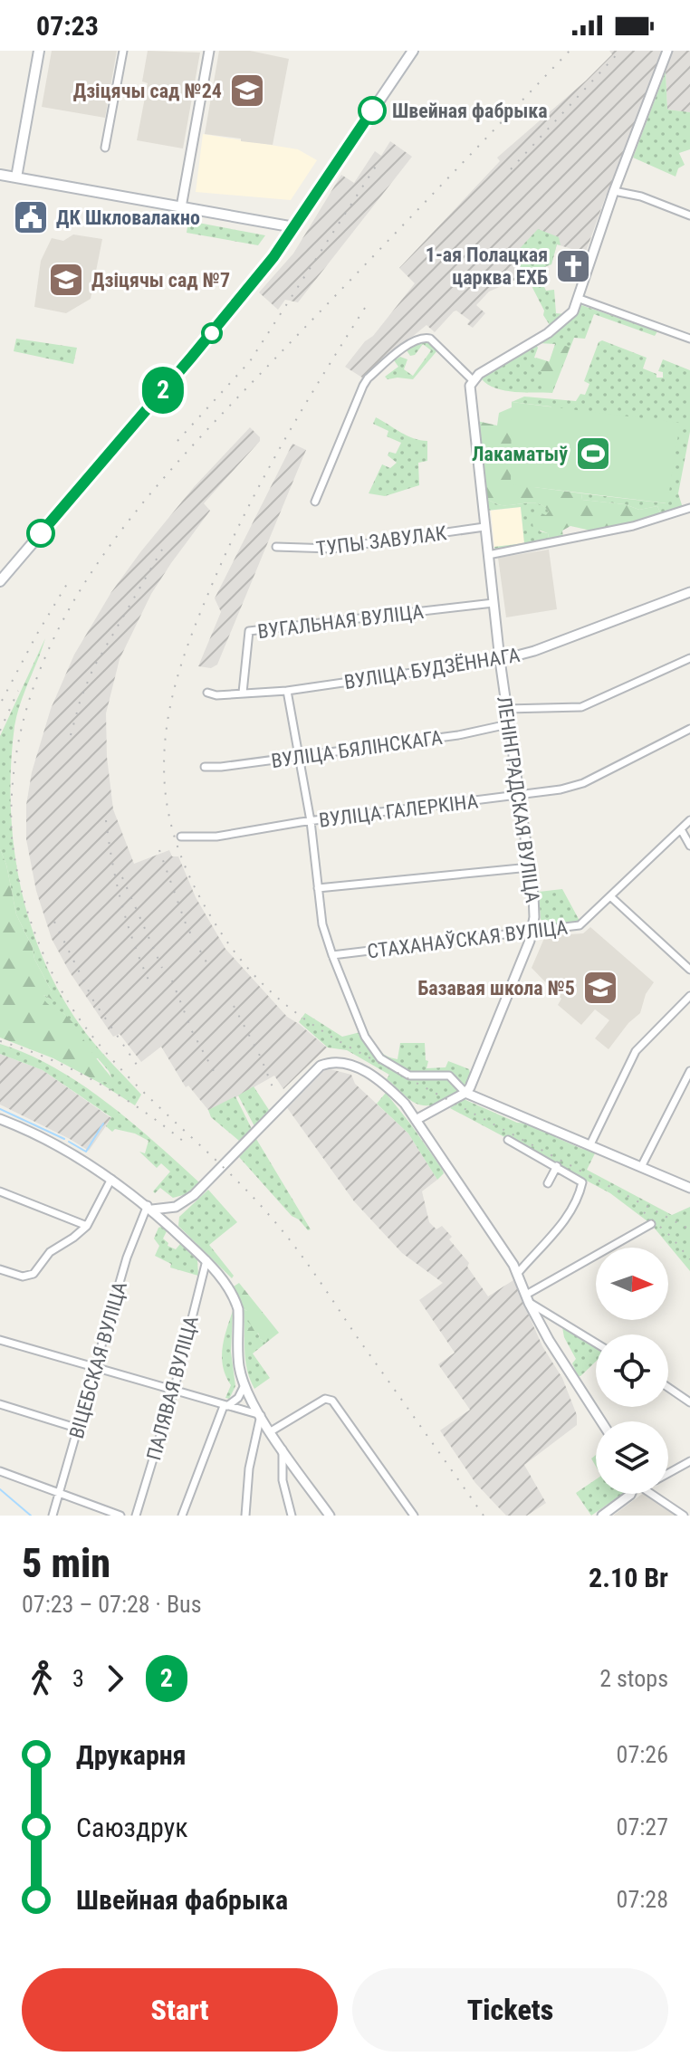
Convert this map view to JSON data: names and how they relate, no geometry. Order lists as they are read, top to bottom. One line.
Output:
{"streets":{"street":["ТУПЫ ЗАВУЛАК","ВУГАЛЬНАЯ ВУЛІЦА","ВУЛІЦА БУДЗЁННАГА","ВУЛІЦА БЯЛІНСКАГА","ЛЕНІНГРАДСКАЯ ВУЛІЦА","ВУЛІЦА ГАЛЕРКІНА","СТАХАНАЎСКАЯ ВУЛІЦА","ВІЦЕБСКАЯ ВУЛІЦА","ПАЛЯВАЯ ВУЛІЦА"]},"crossings":[["ТУПЫ ЗАВУЛАК","ЛЕНІНГРАДСКАЯ ВУЛІЦА"],["ВУГАЛЬНАЯ ВУЛІЦА","ВУЛІЦА БУДЗЁННАГА"],["ВУГАЛЬНАЯ ВУЛІЦА","ЛЕНІНГРАДСКАЯ ВУЛІЦА"],["ВУЛІЦА БУДЗЁННАГА","ЛЕНІНГРАДСКАЯ ВУЛІЦА"],["ВУЛІЦА БЯЛІНСКАГА","ЛЕНІНГРАДСКАЯ ВУЛІЦА"],["ЛЕНІНГРАДСКАЯ ВУЛІЦА","ВУЛІЦА ГАЛЕРКІНА"],["ЛЕНІНГРАДСКАЯ ВУЛІЦА","СТАХАНАЎСКАЯ ВУЛІЦА"]],"places":{"school or university":["Дзіцячы сад №24","Дзіцячы сад №7","Базавая школа №5"],"other":["Швейная фабрыка"],"public building":["ДК Шкловалакно"],"church":["1-ая Полацкая царква ЕХБ"],"sports":["Лакаматыў"]},"lines":["bus line 2"],"north":"right","page":{"status":"07:23","on_map":"2","heading":["5 min","07:23 – 07:28 · Bus","2.10 Br"],"legs":["3","2","2 stops"],"list":[{"name":"Друкарня","value":"07:26"},{"name":"Саюздрук","value":"07:27"},{"name":"Швейная фабрыка","value":"07:28"}],"buttons":["Start","Tickets"]}}
